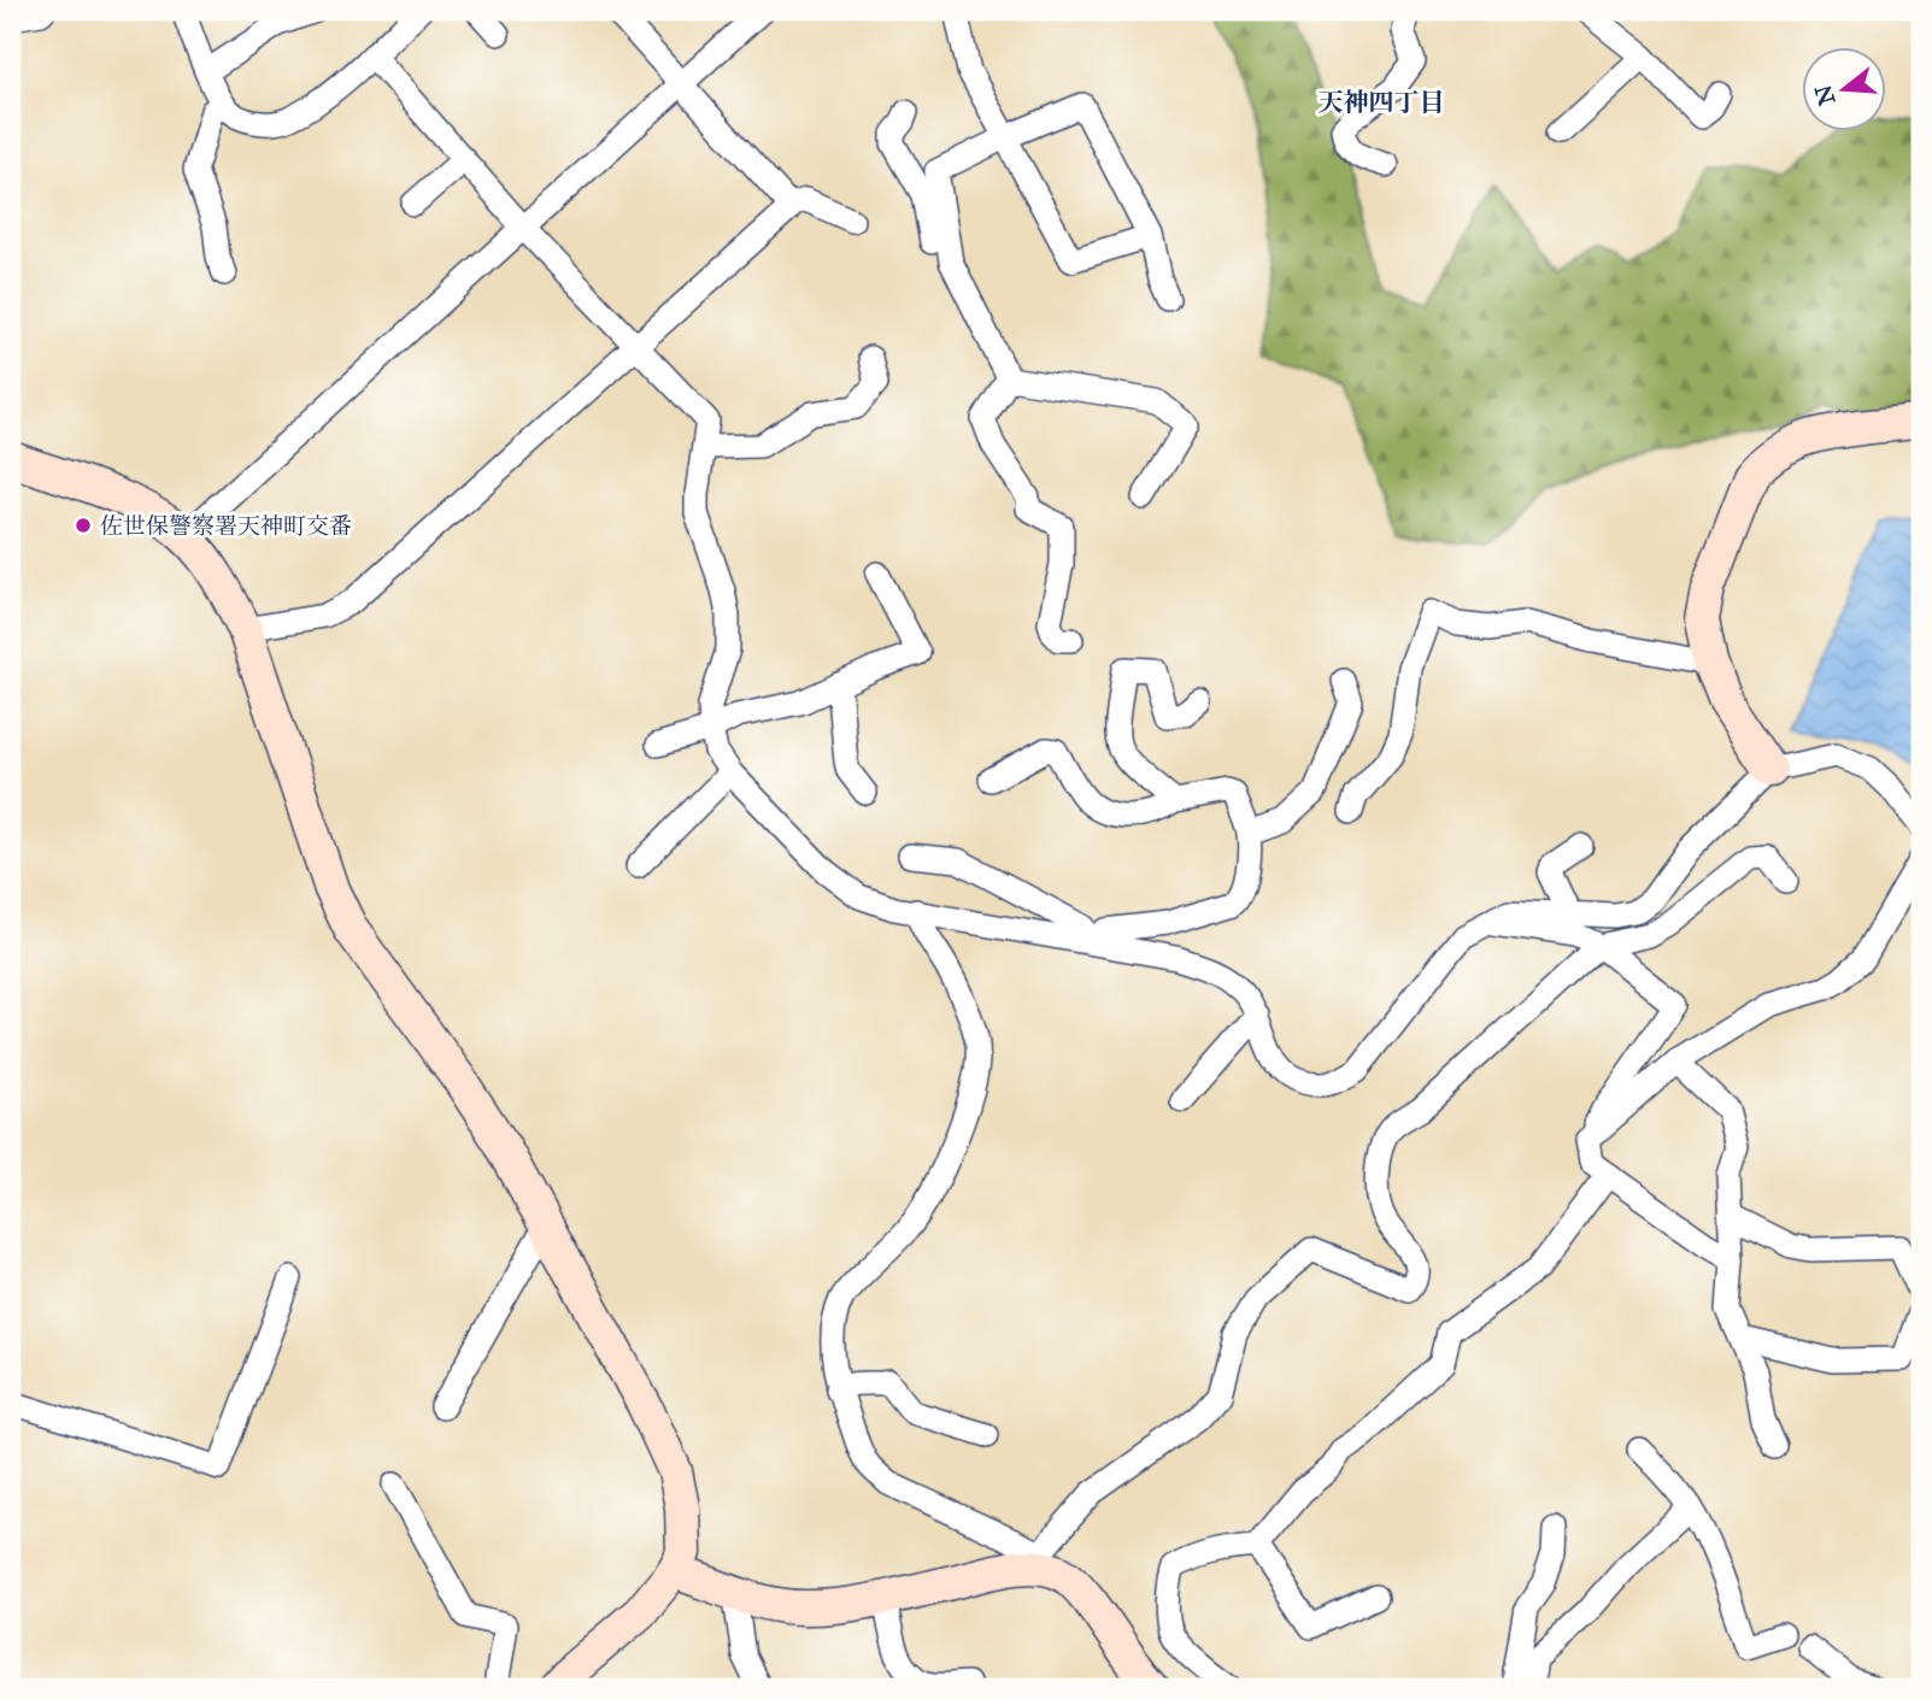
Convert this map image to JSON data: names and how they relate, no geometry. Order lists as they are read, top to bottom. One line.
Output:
{"districts":["天神四丁目"],"places":["佐世保警察署天神町交番"],"north":"left"}
